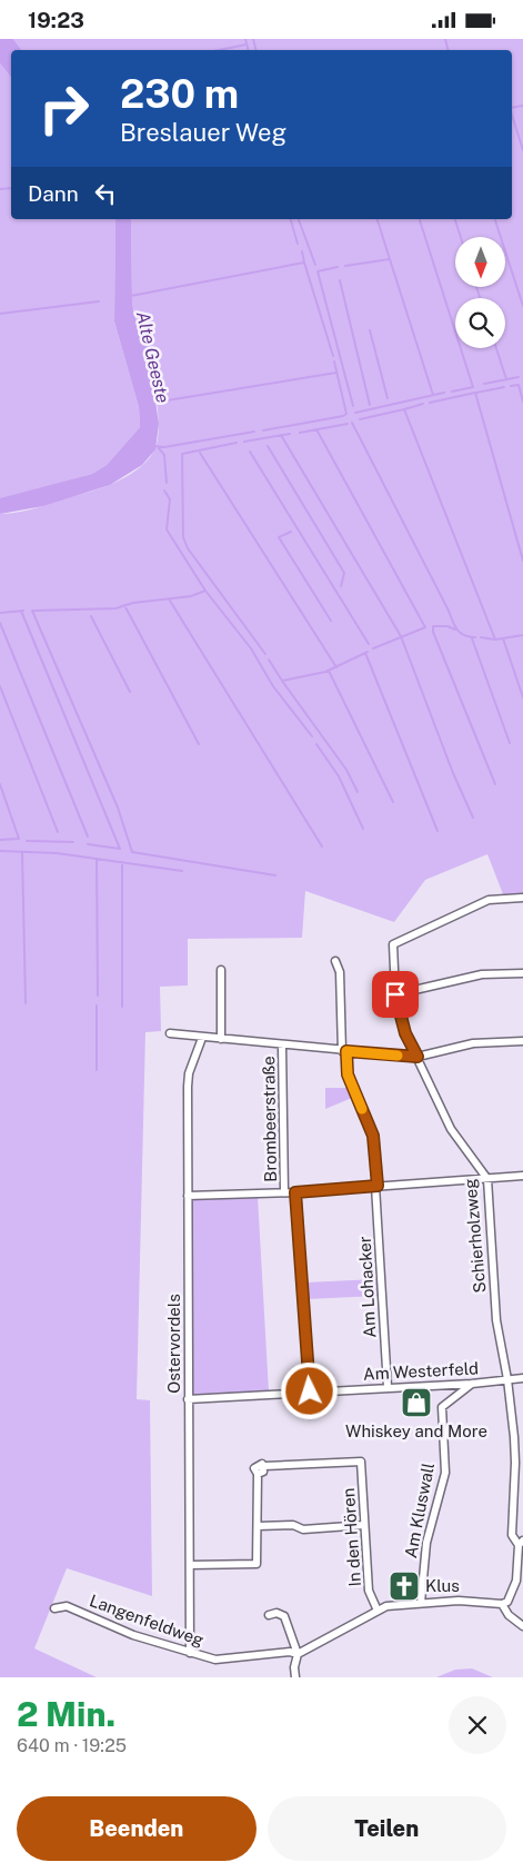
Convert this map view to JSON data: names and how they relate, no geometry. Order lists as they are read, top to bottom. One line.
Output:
{"streets":{"street":["Brombeerstraße","Schierholzweg","Am Lohacker","Ostervordels","Am Westerfeld","Am Kluswall","In den Hören","Langenfeldweg"]},"crossings":[["Schierholzweg","Am Westerfeld"],["Am Lohacker","Am Westerfeld"],["Ostervordels","Am Westerfeld"],["Ostervordels","Langenfeldweg"],["Am Westerfeld","Am Kluswall"]],"water":["Alte Geeste"],"places":{"shop":["Whiskey and More"],"church":["Klus"]},"north":"bottom","page":{"status":"19:23","turn":["230 m","Breslauer Weg"],"then":"Dann","heading":["2 Min.","640 m · 19:25"],"buttons":["Beenden","Teilen"]}}
